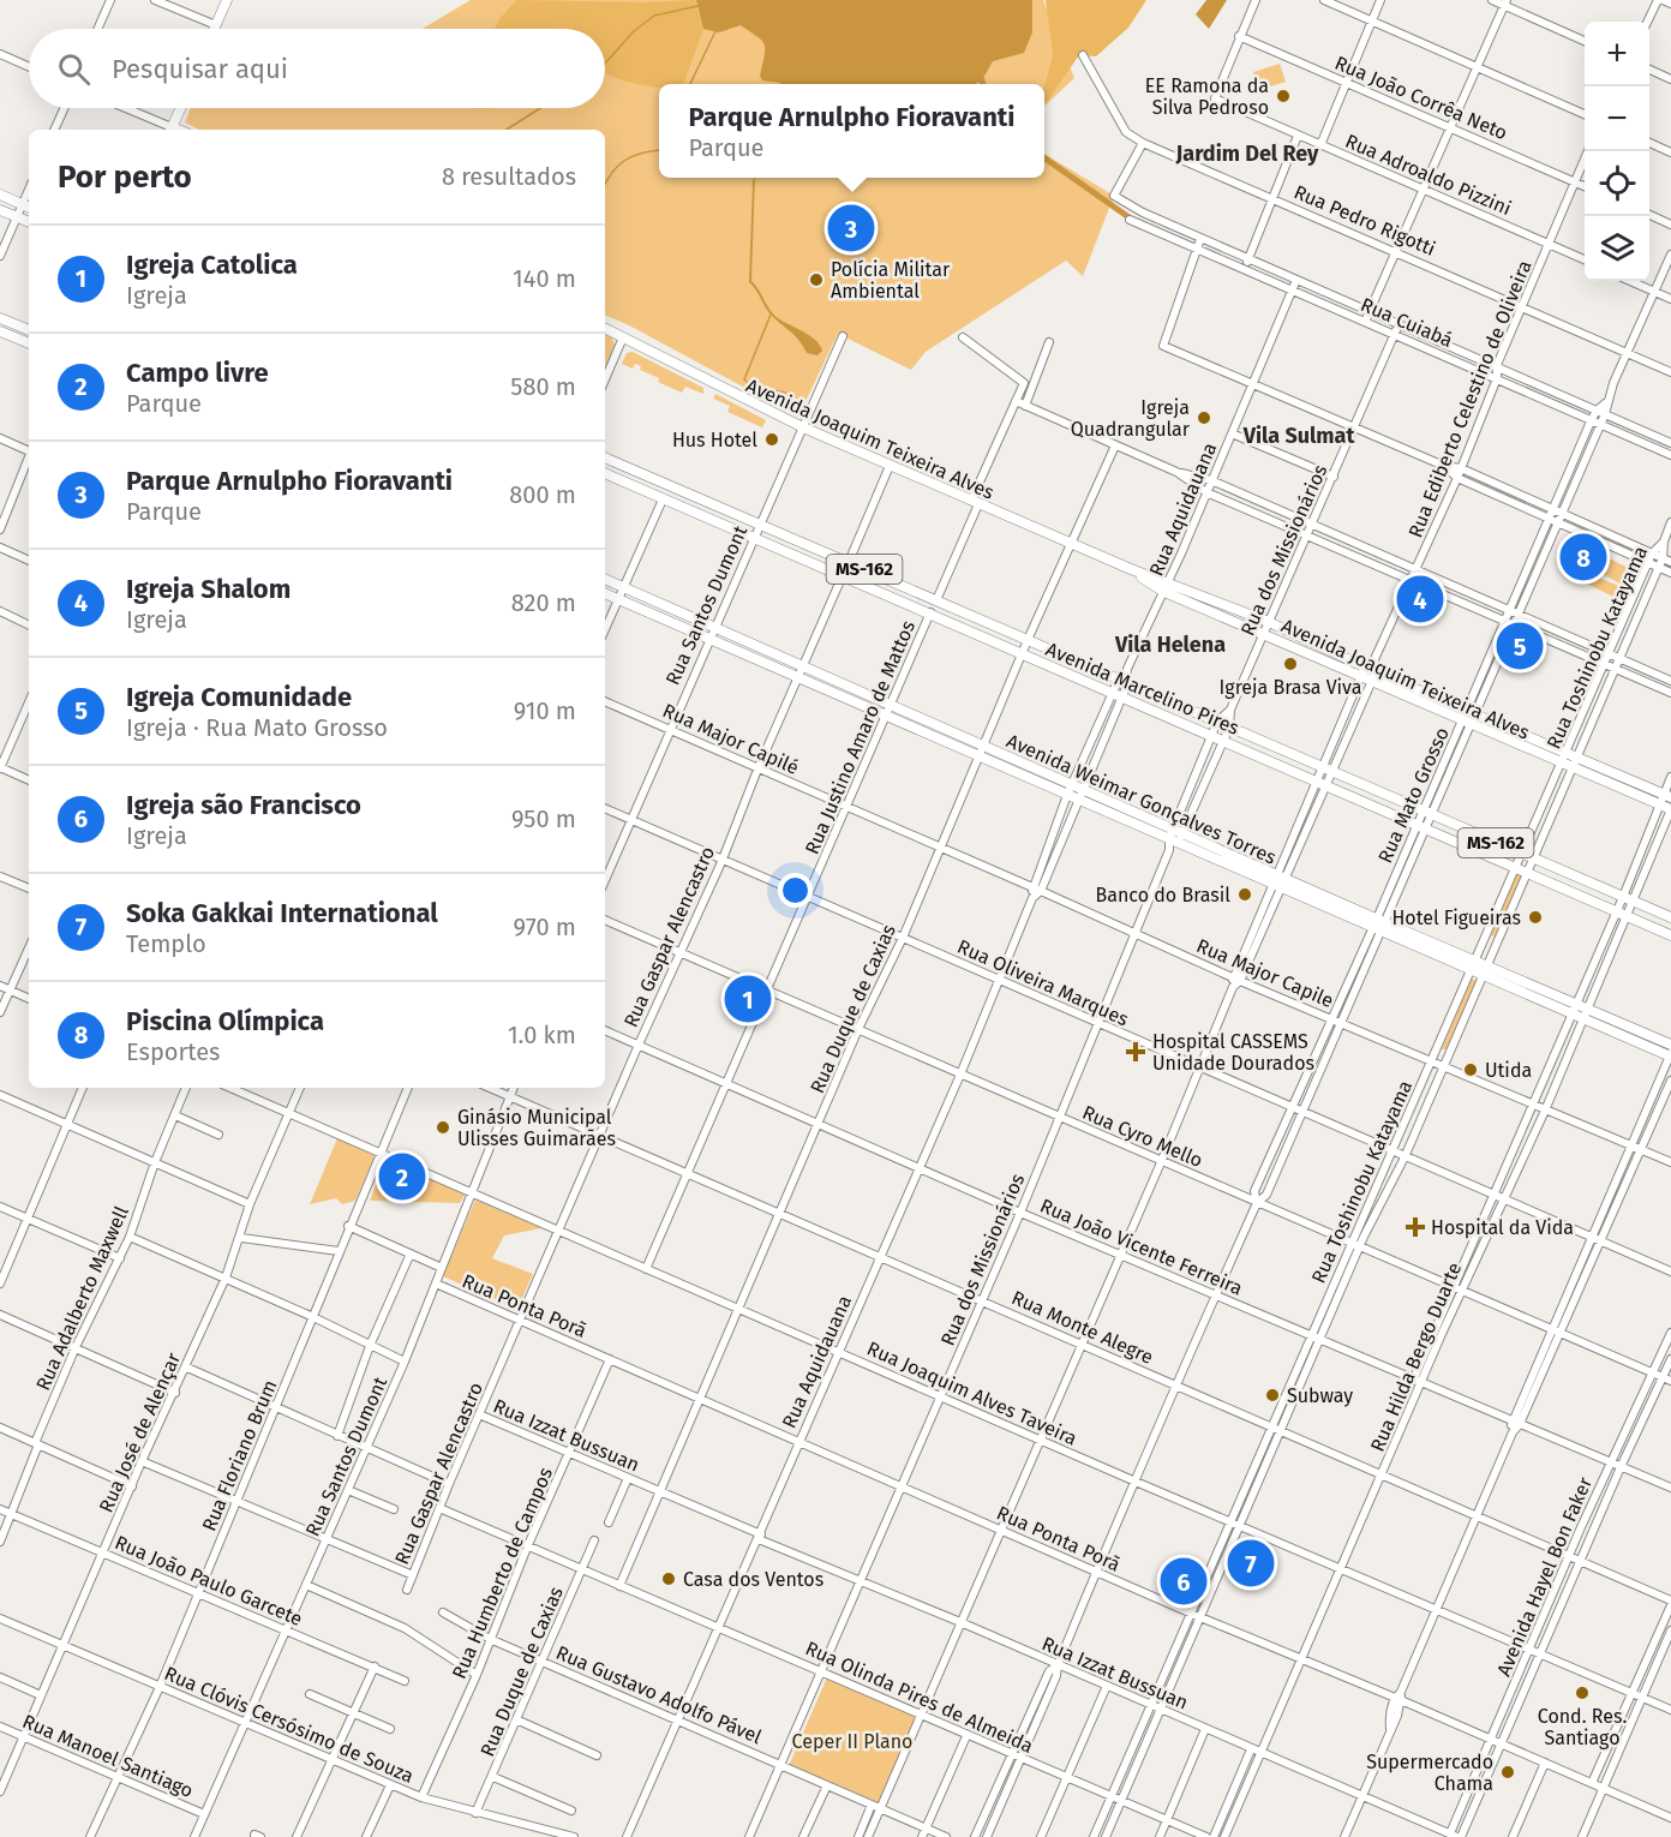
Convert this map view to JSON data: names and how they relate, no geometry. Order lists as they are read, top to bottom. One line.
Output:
{"streets":{"main road":["Avenida Joaquim Teixeira Alves","MS-162","Avenida Marcelino Pires","Avenida Weimar Gonçalves Torres"],"street":["Rua João Corrêa Neto","Rua Adroaldo Pizzini","Rua Pedro Rigotti","Rua Cuiabá","Rua Ediberto Celestino de Oliveira","Rua Aquidauana","Rua dos Missionários","Rua Santos Dumont","Rua Toshinobu Katayama","Rua Justino Amaro de Mattos","Rua Major Capilé","Rua Mato Grosso","Rua Gaspar Alencastro","Rua Major Capile","Rua Oliveira Marques","Rua Duque de Caxias","Rua Cyro Mello","Rua João Vicente Ferreira","Rua Adalberto Maxwell","Rua Ponta Porã","Rua Monte Alegre","Rua Hilda Bergo Duarte","Rua Joaquim Alves Taveira","Rua José de Alençar","Rua Izzat Bussuan","Rua Floriano Brum","Rua Humberto de Campos","Avenida Hayel Bon Faker","Rua João Paulo Garcete","Rua Gustavo Adolfo Pável","Rua Olinda Pires de Almeida","Rua Clóvis Cersósimo de Souza","Rua Manoel Santiago"]},"crossings":[["Rua João Corrêa Neto","Rua Adroaldo Pizzini"],["Rua João Corrêa Neto","Rua Ediberto Celestino de Oliveira"],["Rua Adroaldo Pizzini","Rua Ediberto Celestino de Oliveira"],["Rua Pedro Rigotti","Rua Cuiabá"],["Rua Pedro Rigotti","Rua Ediberto Celestino de Oliveira"],["Rua Pedro Rigotti","Rua Mato Grosso"],["Rua Cuiabá","Rua Ediberto Celestino de Oliveira"],["Rua Cuiabá","Rua Aquidauana"],["Rua Cuiabá","Rua dos Missionários"],["Rua Cuiabá","Rua Mato Grosso"],["Rua Ediberto Celestino de Oliveira","Avenida Joaquim Teixeira Alves"],["Rua Ediberto Celestino de Oliveira","Avenida Marcelino Pires"],["Rua Ediberto Celestino de Oliveira","Avenida Weimar Gonçalves Torres"],["Rua Ediberto Celestino de Oliveira","Rua Major Capile"],["Rua Ediberto Celestino de Oliveira","Rua Oliveira Marques"],["Rua Ediberto Celestino de Oliveira","Rua Cyro Mello"],["Rua Ediberto Celestino de Oliveira","Rua João Vicente Ferreira"],["Rua Ediberto Celestino de Oliveira","Rua Ponta Porã"],["Rua Ediberto Celestino de Oliveira","Rua Monte Alegre"],["Rua Ediberto Celestino de Oliveira","Rua Joaquim Alves Taveira"],["Rua Ediberto Celestino de Oliveira","Rua Izzat Bussuan"],["Rua Ediberto Celestino de Oliveira","Rua Gustavo Adolfo Pável"],["Rua Ediberto Celestino de Oliveira","Rua Olinda Pires de Almeida"],["Avenida Joaquim Teixeira Alves","Rua Aquidauana"],["Avenida Joaquim Teixeira Alves","Rua dos Missionários"],["Avenida Joaquim Teixeira Alves","Rua Santos Dumont"],["Avenida Joaquim Teixeira Alves","Rua Toshinobu Katayama"],["Avenida Joaquim Teixeira Alves","Rua Mato Grosso"],["Avenida Joaquim Teixeira Alves","Rua Duque de Caxias"],["Avenida Joaquim Teixeira Alves","Rua Hilda Bergo Duarte"],["Rua Aquidauana","Avenida Marcelino Pires"],["Rua Aquidauana","Avenida Weimar Gonçalves Torres"],["Rua Aquidauana","Rua Major Capile"],["Rua Aquidauana","Rua Oliveira Marques"],["Rua Aquidauana","Rua Cyro Mello"],["Rua Aquidauana","Rua João Vicente Ferreira"],["Rua Aquidauana","Rua Ponta Porã"],["Rua Aquidauana","Rua Monte Alegre"],["Rua Aquidauana","Rua Joaquim Alves Taveira"],["Rua Aquidauana","Rua Izzat Bussuan"],["Rua Aquidauana","Rua Gustavo Adolfo Pável"],["Rua Aquidauana","Rua Olinda Pires de Almeida"],["Rua dos Missionários","Avenida Marcelino Pires"],["Rua dos Missionários","Avenida Weimar Gonçalves Torres"],["Rua dos Missionários","Rua Major Capile"],["Rua dos Missionários","Rua Oliveira Marques"],["Rua dos Missionários","Rua Cyro Mello"],["Rua dos Missionários","Rua João Vicente Ferreira"],["Rua dos Missionários","Rua Ponta Porã"],["Rua dos Missionários","Rua Monte Alegre"],["Rua dos Missionários","Rua Joaquim Alves Taveira"],["Rua dos Missionários","Rua Izzat Bussuan"],["Rua dos Missionários","Rua Gustavo Adolfo Pável"],["Rua dos Missionários","Rua Olinda Pires de Almeida"],["Rua Santos Dumont","Avenida Marcelino Pires"],["Rua Santos Dumont","Rua Major Capilé"],["Rua Santos Dumont","Avenida Weimar Gonçalves Torres"],["Rua Santos Dumont","Rua Oliveira Marques"],["Rua Santos Dumont","Rua Ponta Porã"],["Rua Santos Dumont","Rua Monte Alegre"],["Rua Santos Dumont","Rua Joaquim Alves Taveira"],["Rua Santos Dumont","Rua João Paulo Garcete"],["Rua Santos Dumont","Rua Clóvis Cersósimo de Souza"],["Rua Santos Dumont","Rua Manoel Santiago"],["Rua Toshinobu Katayama","Avenida Marcelino Pires"],["Rua Toshinobu Katayama","Avenida Weimar Gonçalves Torres"],["Rua Toshinobu Katayama","Rua Major Capile"],["Rua Toshinobu Katayama","Rua Oliveira Marques"],["Rua Toshinobu Katayama","Rua Cyro Mello"],["Rua Toshinobu Katayama","Rua João Vicente Ferreira"],["Rua Toshinobu Katayama","Rua Ponta Porã"],["Rua Toshinobu Katayama","Rua Monte Alegre"],["Rua Toshinobu Katayama","Rua Joaquim Alves Taveira"],["Rua Toshinobu Katayama","Rua Izzat Bussuan"],["Rua Toshinobu Katayama","Rua Olinda Pires de Almeida"],["Avenida Marcelino Pires","Rua Justino Amaro de Mattos"],["Avenida Marcelino Pires","Rua Mato Grosso"],["Avenida Marcelino Pires","Rua Gaspar Alencastro"],["Avenida Marcelino Pires","Rua Duque de Caxias"],["Avenida Marcelino Pires","Rua Hilda Bergo Duarte"],["Rua Justino Amaro de Mattos","Rua Major Capilé"],["Rua Justino Amaro de Mattos","Avenida Weimar Gonçalves Torres"],["Rua Justino Amaro de Mattos","Rua Major Capile"],["Rua Justino Amaro de Mattos","Rua Oliveira Marques"],["Rua Justino Amaro de Mattos","Rua Cyro Mello"],["Rua Justino Amaro de Mattos","Rua João Vicente Ferreira"],["Rua Justino Amaro de Mattos","Rua Monte Alegre"],["Rua Justino Amaro de Mattos","Rua Joaquim Alves Taveira"],["Rua Major Capilé","Rua Gaspar Alencastro"],["Rua Major Capilé","Rua Major Capile"],["Rua Mato Grosso","Avenida Weimar Gonçalves Torres"],["Rua Mato Grosso","Rua Major Capile"],["Rua Mato Grosso","Rua Oliveira Marques"],["Rua Mato Grosso","Rua Cyro Mello"],["Rua Mato Grosso","Rua João Vicente Ferreira"],["Rua Mato Grosso","Rua Ponta Porã"],["Rua Mato Grosso","Rua Monte Alegre"],["Rua Mato Grosso","Rua Joaquim Alves Taveira"],["Rua Mato Grosso","Rua Izzat Bussuan"],["Rua Mato Grosso","Rua Olinda Pires de Almeida"],["Avenida Weimar Gonçalves Torres","Rua Gaspar Alencastro"],["Avenida Weimar Gonçalves Torres","Rua Duque de Caxias"],["Avenida Weimar Gonçalves Torres","Rua Hilda Bergo Duarte"],["Rua Gaspar Alencastro","Rua Oliveira Marques"],["Rua Gaspar Alencastro","Rua Cyro Mello"],["Rua Gaspar Alencastro","Rua João Vicente Ferreira"],["Rua Gaspar Alencastro","Rua Ponta Porã"],["Rua Gaspar Alencastro","Rua Monte Alegre"],["Rua Gaspar Alencastro","Rua Joaquim Alves Taveira"],["Rua Gaspar Alencastro","Rua Izzat Bussuan"],["Rua Gaspar Alencastro","Rua Olinda Pires de Almeida"],["Rua Major Capile","Rua Duque de Caxias"],["Rua Major Capile","Rua Hilda Bergo Duarte"],["Rua Oliveira Marques","Rua Duque de Caxias"],["Rua Oliveira Marques","Rua Hilda Bergo Duarte"],["Rua Duque de Caxias","Rua Cyro Mello"],["Rua Duque de Caxias","Rua João Vicente Ferreira"],["Rua Duque de Caxias","Rua Ponta Porã"],["Rua Duque de Caxias","Rua Monte Alegre"],["Rua Duque de Caxias","Rua Joaquim Alves Taveira"],["Rua Duque de Caxias","Rua Izzat Bussuan"],["Rua Duque de Caxias","Rua Gustavo Adolfo Pável"],["Rua Duque de Caxias","Rua Olinda Pires de Almeida"],["Rua Duque de Caxias","Rua Clóvis Cersósimo de Souza"],["Rua Cyro Mello","Rua Hilda Bergo Duarte"],["Rua Cyro Mello","Avenida Hayel Bon Faker"],["Rua João Vicente Ferreira","Rua Hilda Bergo Duarte"],["Rua João Vicente Ferreira","Avenida Hayel Bon Faker"],["Rua Adalberto Maxwell","Rua João Paulo Garcete"],["Rua Ponta Porã","Rua Hilda Bergo Duarte"],["Rua Ponta Porã","Rua Floriano Brum"],["Rua Ponta Porã","Rua Humberto de Campos"],["Rua Ponta Porã","Avenida Hayel Bon Faker"],["Rua Monte Alegre","Rua Hilda Bergo Duarte"],["Rua Monte Alegre","Avenida Hayel Bon Faker"],["Rua Hilda Bergo Duarte","Rua Joaquim Alves Taveira"],["Rua Hilda Bergo Duarte","Rua Izzat Bussuan"],["Rua Joaquim Alves Taveira","Rua José de Alençar"],["Rua Joaquim Alves Taveira","Rua Floriano Brum"],["Rua Joaquim Alves Taveira","Avenida Hayel Bon Faker"],["Rua José de Alençar","Rua João Paulo Garcete"],["Rua José de Alençar","Rua Clóvis Cersósimo de Souza"],["Rua José de Alençar","Rua Manoel Santiago"],["Rua Izzat Bussuan","Rua Humberto de Campos"],["Rua Izzat Bussuan","Avenida Hayel Bon Faker"],["Rua Floriano Brum","Rua João Paulo Garcete"],["Rua Floriano Brum","Rua Clóvis Cersósimo de Souza"],["Rua Floriano Brum","Rua Manoel Santiago"],["Rua Humberto de Campos","Rua Gustavo Adolfo Pável"],["Rua Humberto de Campos","Rua Olinda Pires de Almeida"],["Rua Humberto de Campos","Rua Clóvis Cersósimo de Souza"]],"districts":["Jardim Del Rey","Vila Sulmat","Vila Helena"],"parks":["Ceper II Plano"],"places":{"other":["EE Ramona da Silva Pedroso","Polícia Militar Ambiental","Igreja Quadrangular","Hus Hotel","Igreja Brasa Viva","Banco do Brasil","Hotel Figueiras","Utida","Ginásio Municipal Ulisses Guimarães","Subway","Casa dos Ventos","Cond. Res. Santiago","Supermercado Chama"],"health":["Hospital CASSEMS Unidade Dourados","Hospital da Vida"]},"page":{"map_buttons":["+","−"],"search":"Pesquisar aqui","popup":["Parque Arnulpho Fioravanti","Parque"],"heading":["Por perto","8 resultados"],"pins":["3","8","4","5","1","2","7","6"],"list":[{"mark":"1","name":"Igreja Catolica","note":"Igreja","value":"140 m"},{"mark":"2","name":"Campo livre","note":"Parque","value":"580 m"},{"mark":"3","name":"Parque Arnulpho Fioravanti","note":"Parque","value":"800 m"},{"mark":"4","name":"Igreja Shalom","note":"Igreja","value":"820 m"},{"mark":"5","name":"Igreja Comunidade","note":"Igreja · Rua Mato Grosso","value":"910 m"},{"mark":"6","name":"Igreja são Francisco","note":"Igreja","value":"950 m"},{"mark":"7","name":"Soka Gakkai International","note":"Templo","value":"970 m"},{"mark":"8","name":"Piscina Olímpica","note":"Esportes","value":"1.0 km"}]}}
